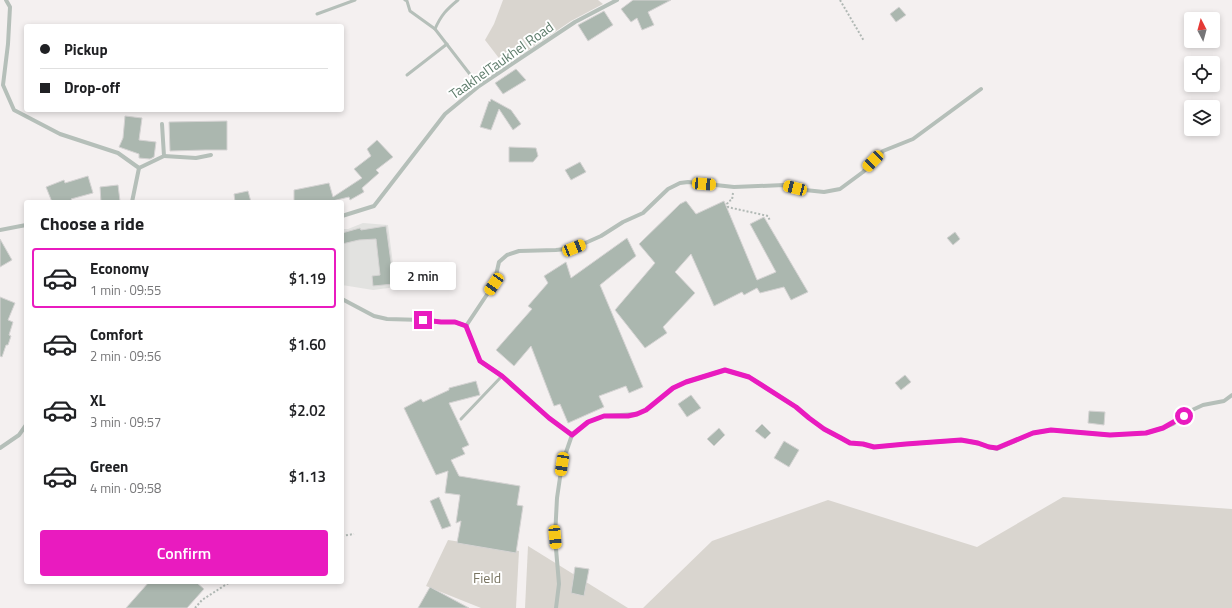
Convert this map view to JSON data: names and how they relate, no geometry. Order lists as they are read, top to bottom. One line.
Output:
{"streets":{"street":["TaakhelTaukhel Road"]},"parks":["Field"],"north":"top","page":{"banner":["Pickup","Drop-off"],"heading":"Choose a ride","list":[{"name":"Economy","note":"1 min · 09:55","value":"$1.19"},{"name":"Comfort","note":"2 min · 09:56","value":"$1.60"},{"name":"XL","note":"3 min · 09:57","value":"$2.02"},{"name":"Green","note":"4 min · 09:58","value":"$1.13"}],"bubble":"2 min","buttons":"Confirm"}}
